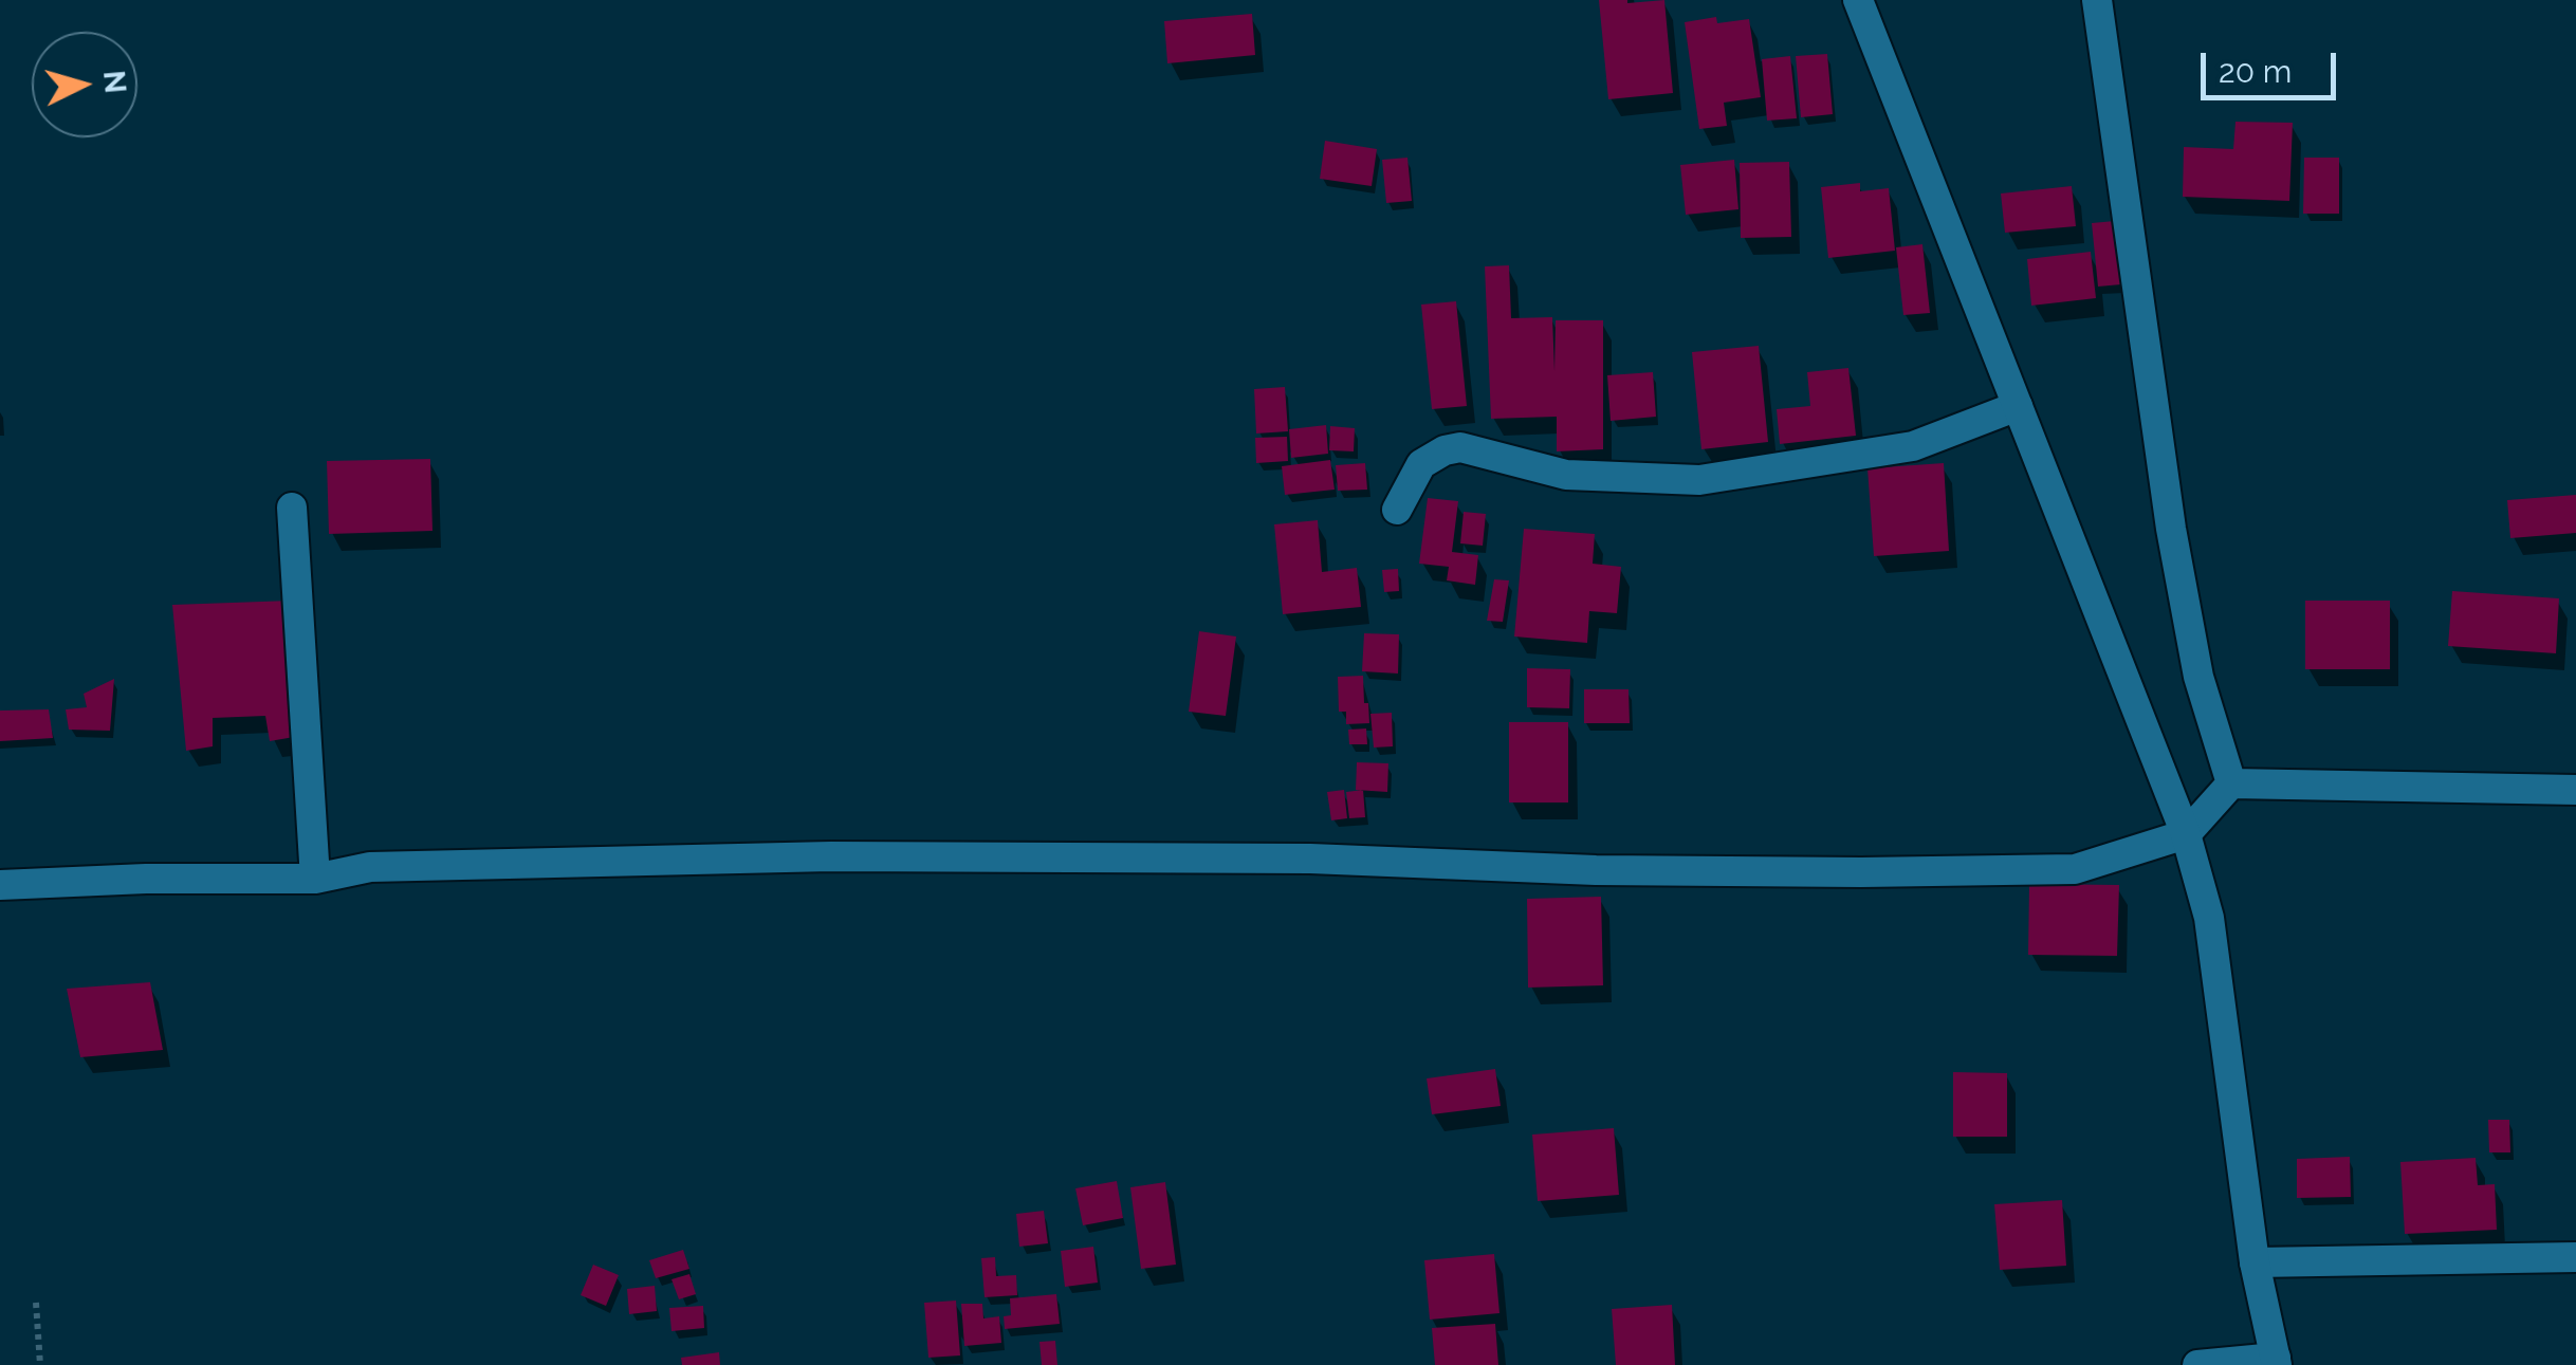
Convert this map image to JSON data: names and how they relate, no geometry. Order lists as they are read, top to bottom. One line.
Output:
{"scale_bar":"20 m","north":"right"}
